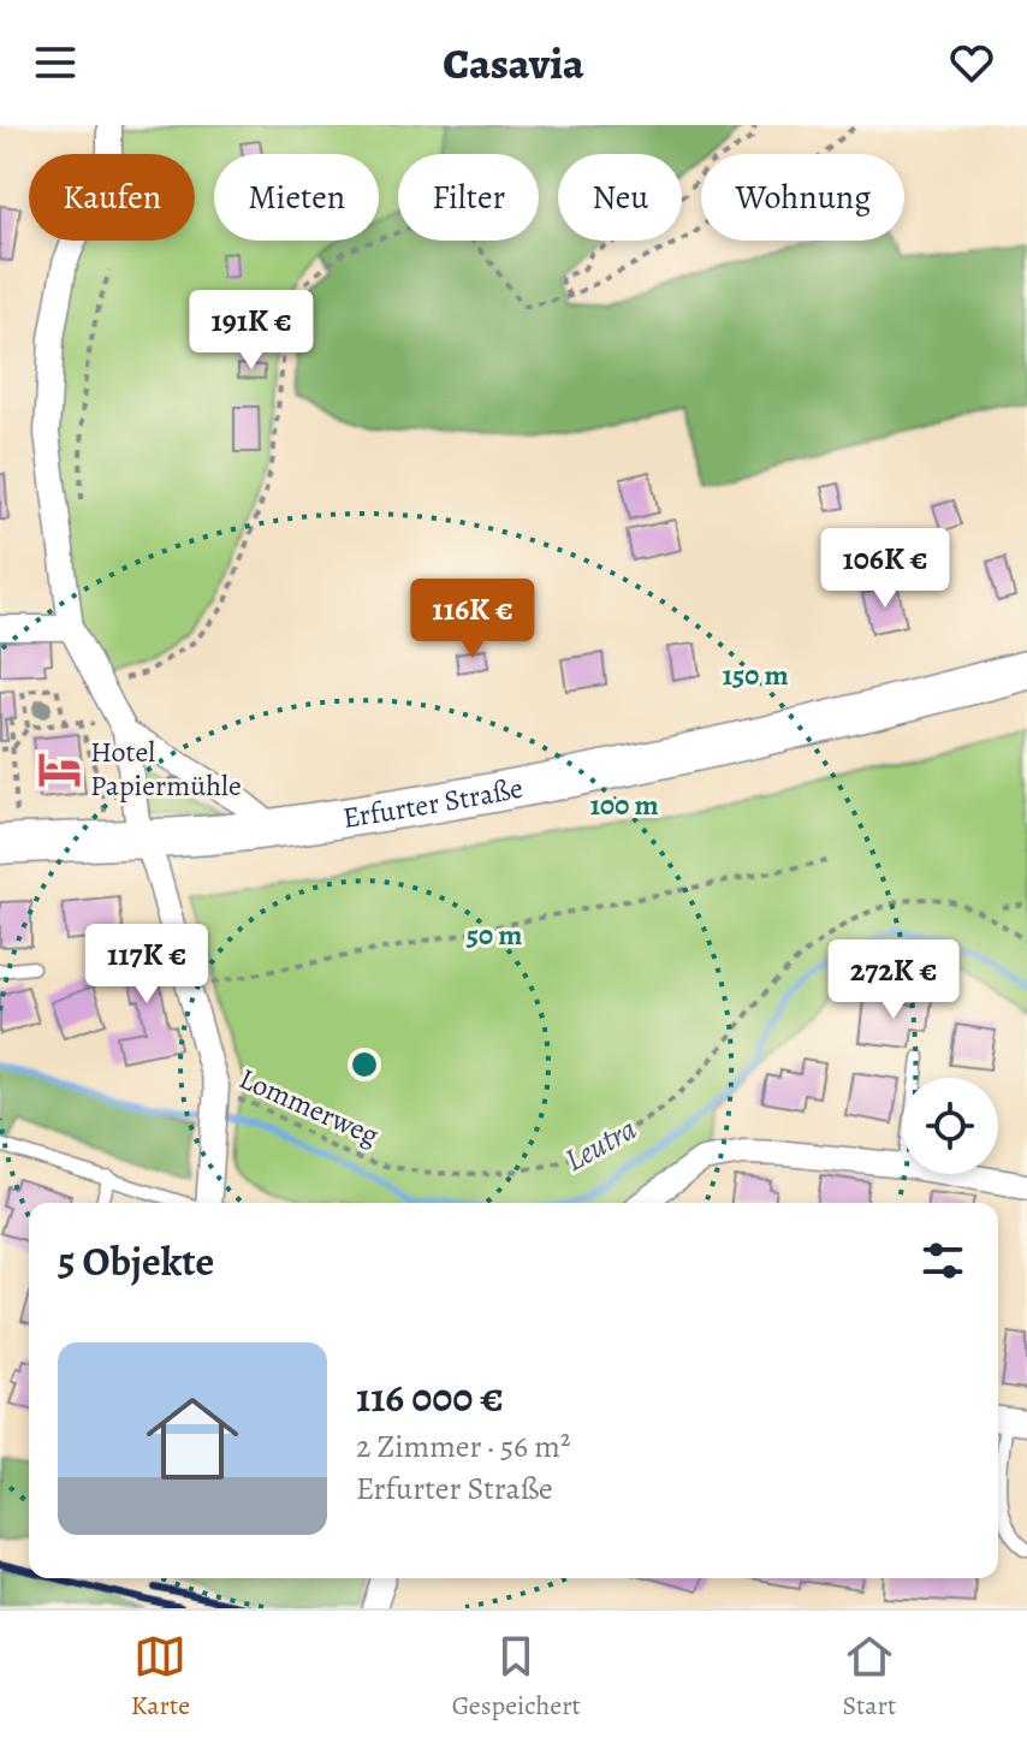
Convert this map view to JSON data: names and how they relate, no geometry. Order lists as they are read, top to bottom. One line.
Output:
{"streets":{"main road":["Erfurter Straße"],"path":["Lommerweg"]},"water":["Leutra"],"places":{"hotel":["Hotel Papiermühle"]},"page":{"header":"Casavia","chip":["Kaufen","Mieten","Filter","Neu","Wohnung"],"price":["191K €","106K €","116K €","117K €","272K €"],"heading":"5 Objekte","list":[{"name":"116 000 €","note":"2 Zimmer · 56 m² · Erfurter Straße"}],"tabs":["Karte","Gespeichert","Start"]},"rings":["150 m","100 m","50 m"]}
